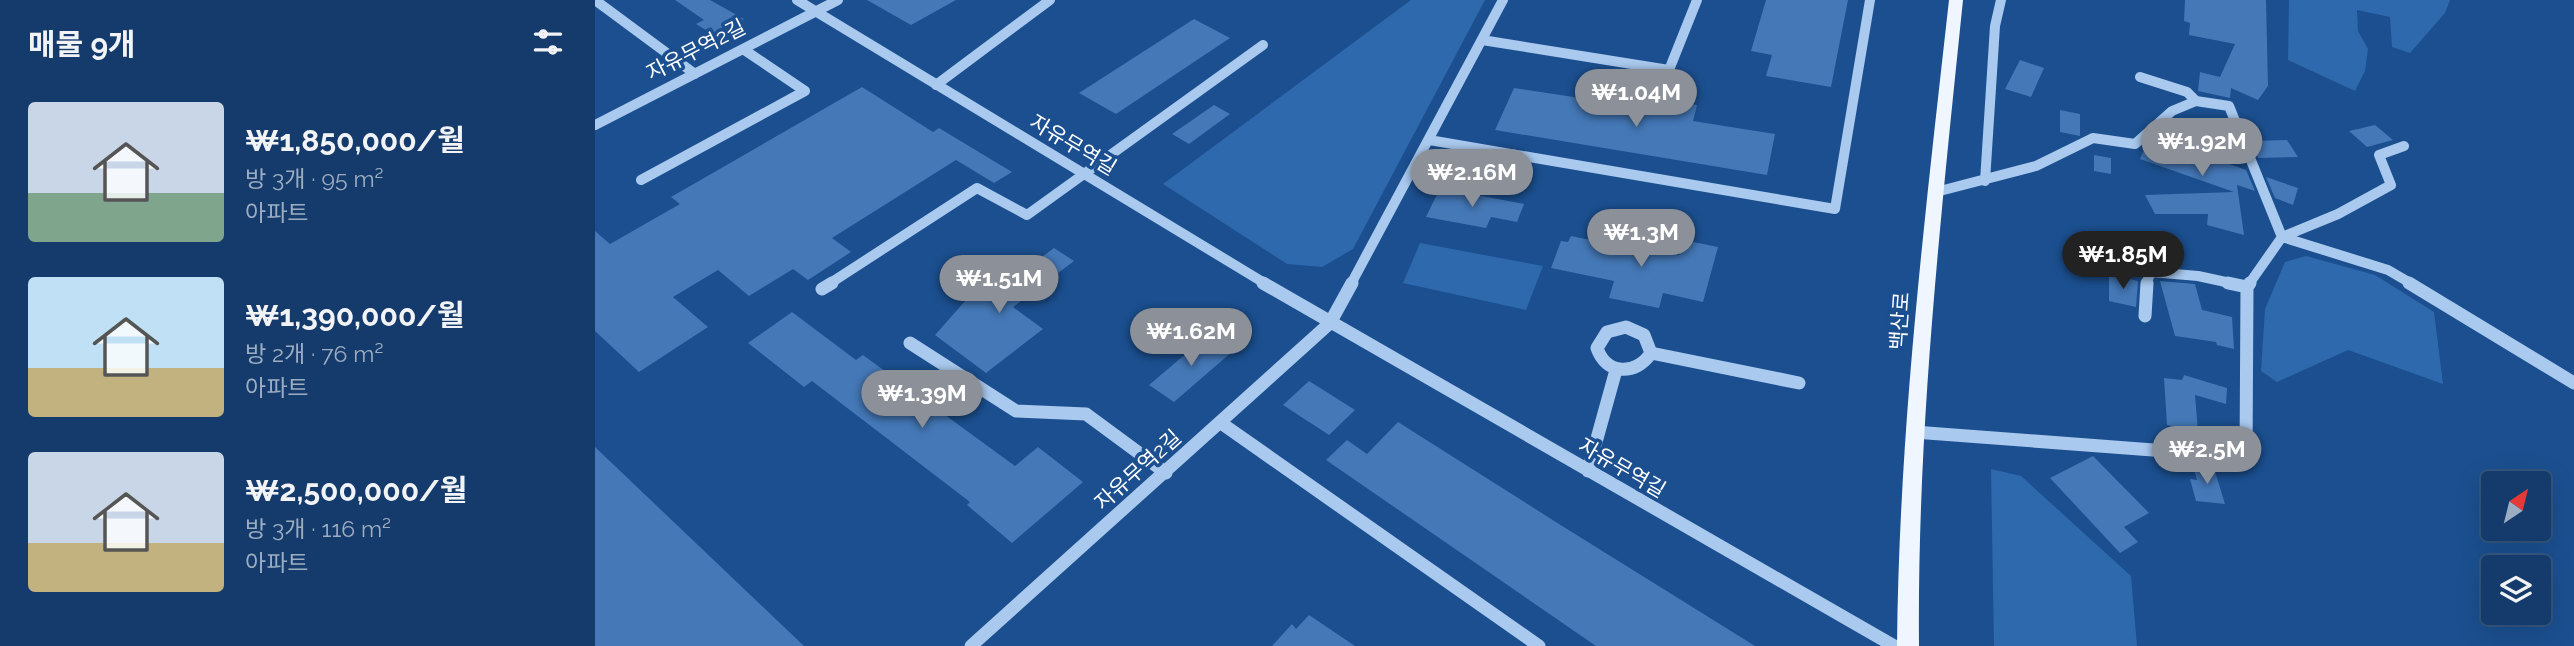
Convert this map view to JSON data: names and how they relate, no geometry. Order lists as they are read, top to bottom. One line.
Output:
{"streets":{"main road":["백산로"],"street":["자유무역2길","자유무역길"]},"crossings":[["자유무역2길","자유무역길"]],"north":"top right","page":{"heading":"매물 9개","price":["₩1.04M","₩1.92M","₩2.16M","₩1.3M","₩1.85M","₩1.51M","₩1.62M","₩1.39M","₩2.5M"],"list":[{"name":"₩1,850,000/월","note":"방 3개 · 95 m² · 아파트"},{"name":"₩1,390,000/월","note":"방 2개 · 76 m² · 아파트"},{"name":"₩2,500,000/월","note":"방 3개 · 116 m² · 아파트"}]}}
